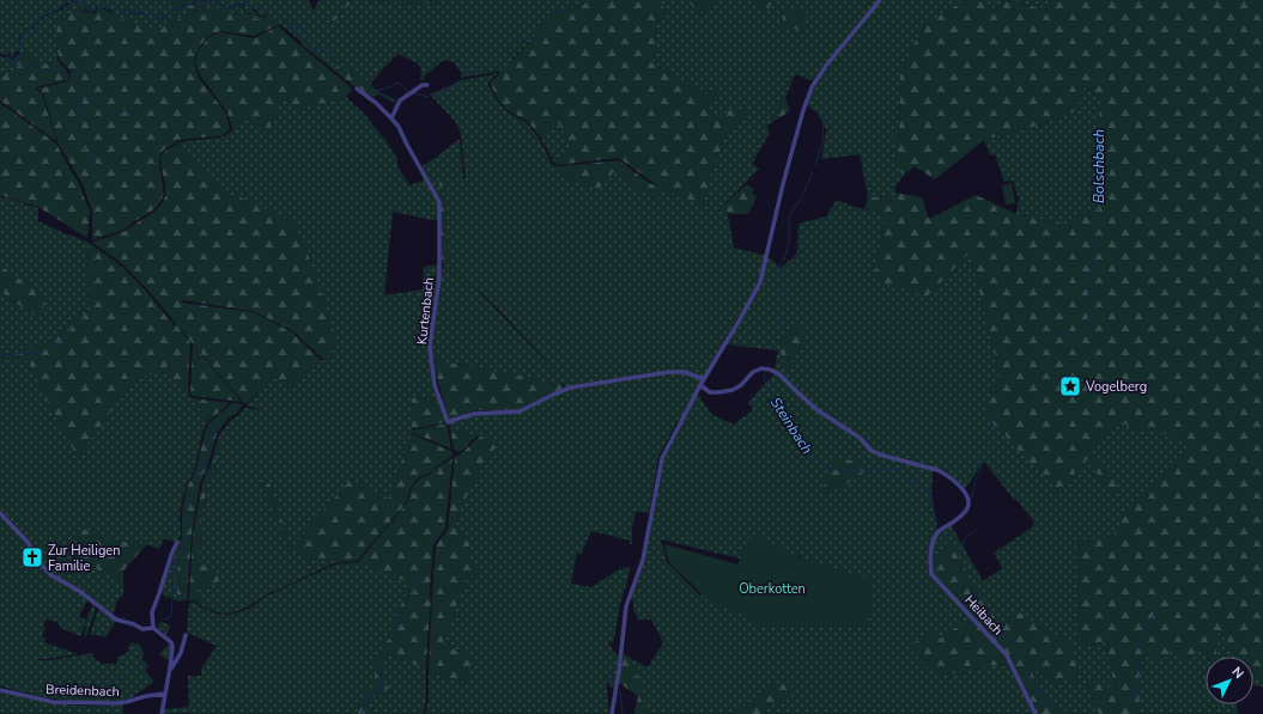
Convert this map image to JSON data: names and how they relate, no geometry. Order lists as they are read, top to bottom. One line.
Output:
{"streets":{"street":["Kurtenbach","Heibach","Breidenbach"]},"water":["Bolschbach","Steinbach"],"parks":["Oberkotten"],"places":{"place":["Vogelberg"],"church":["Zur Heiligen Familie"]},"north":"top right"}
